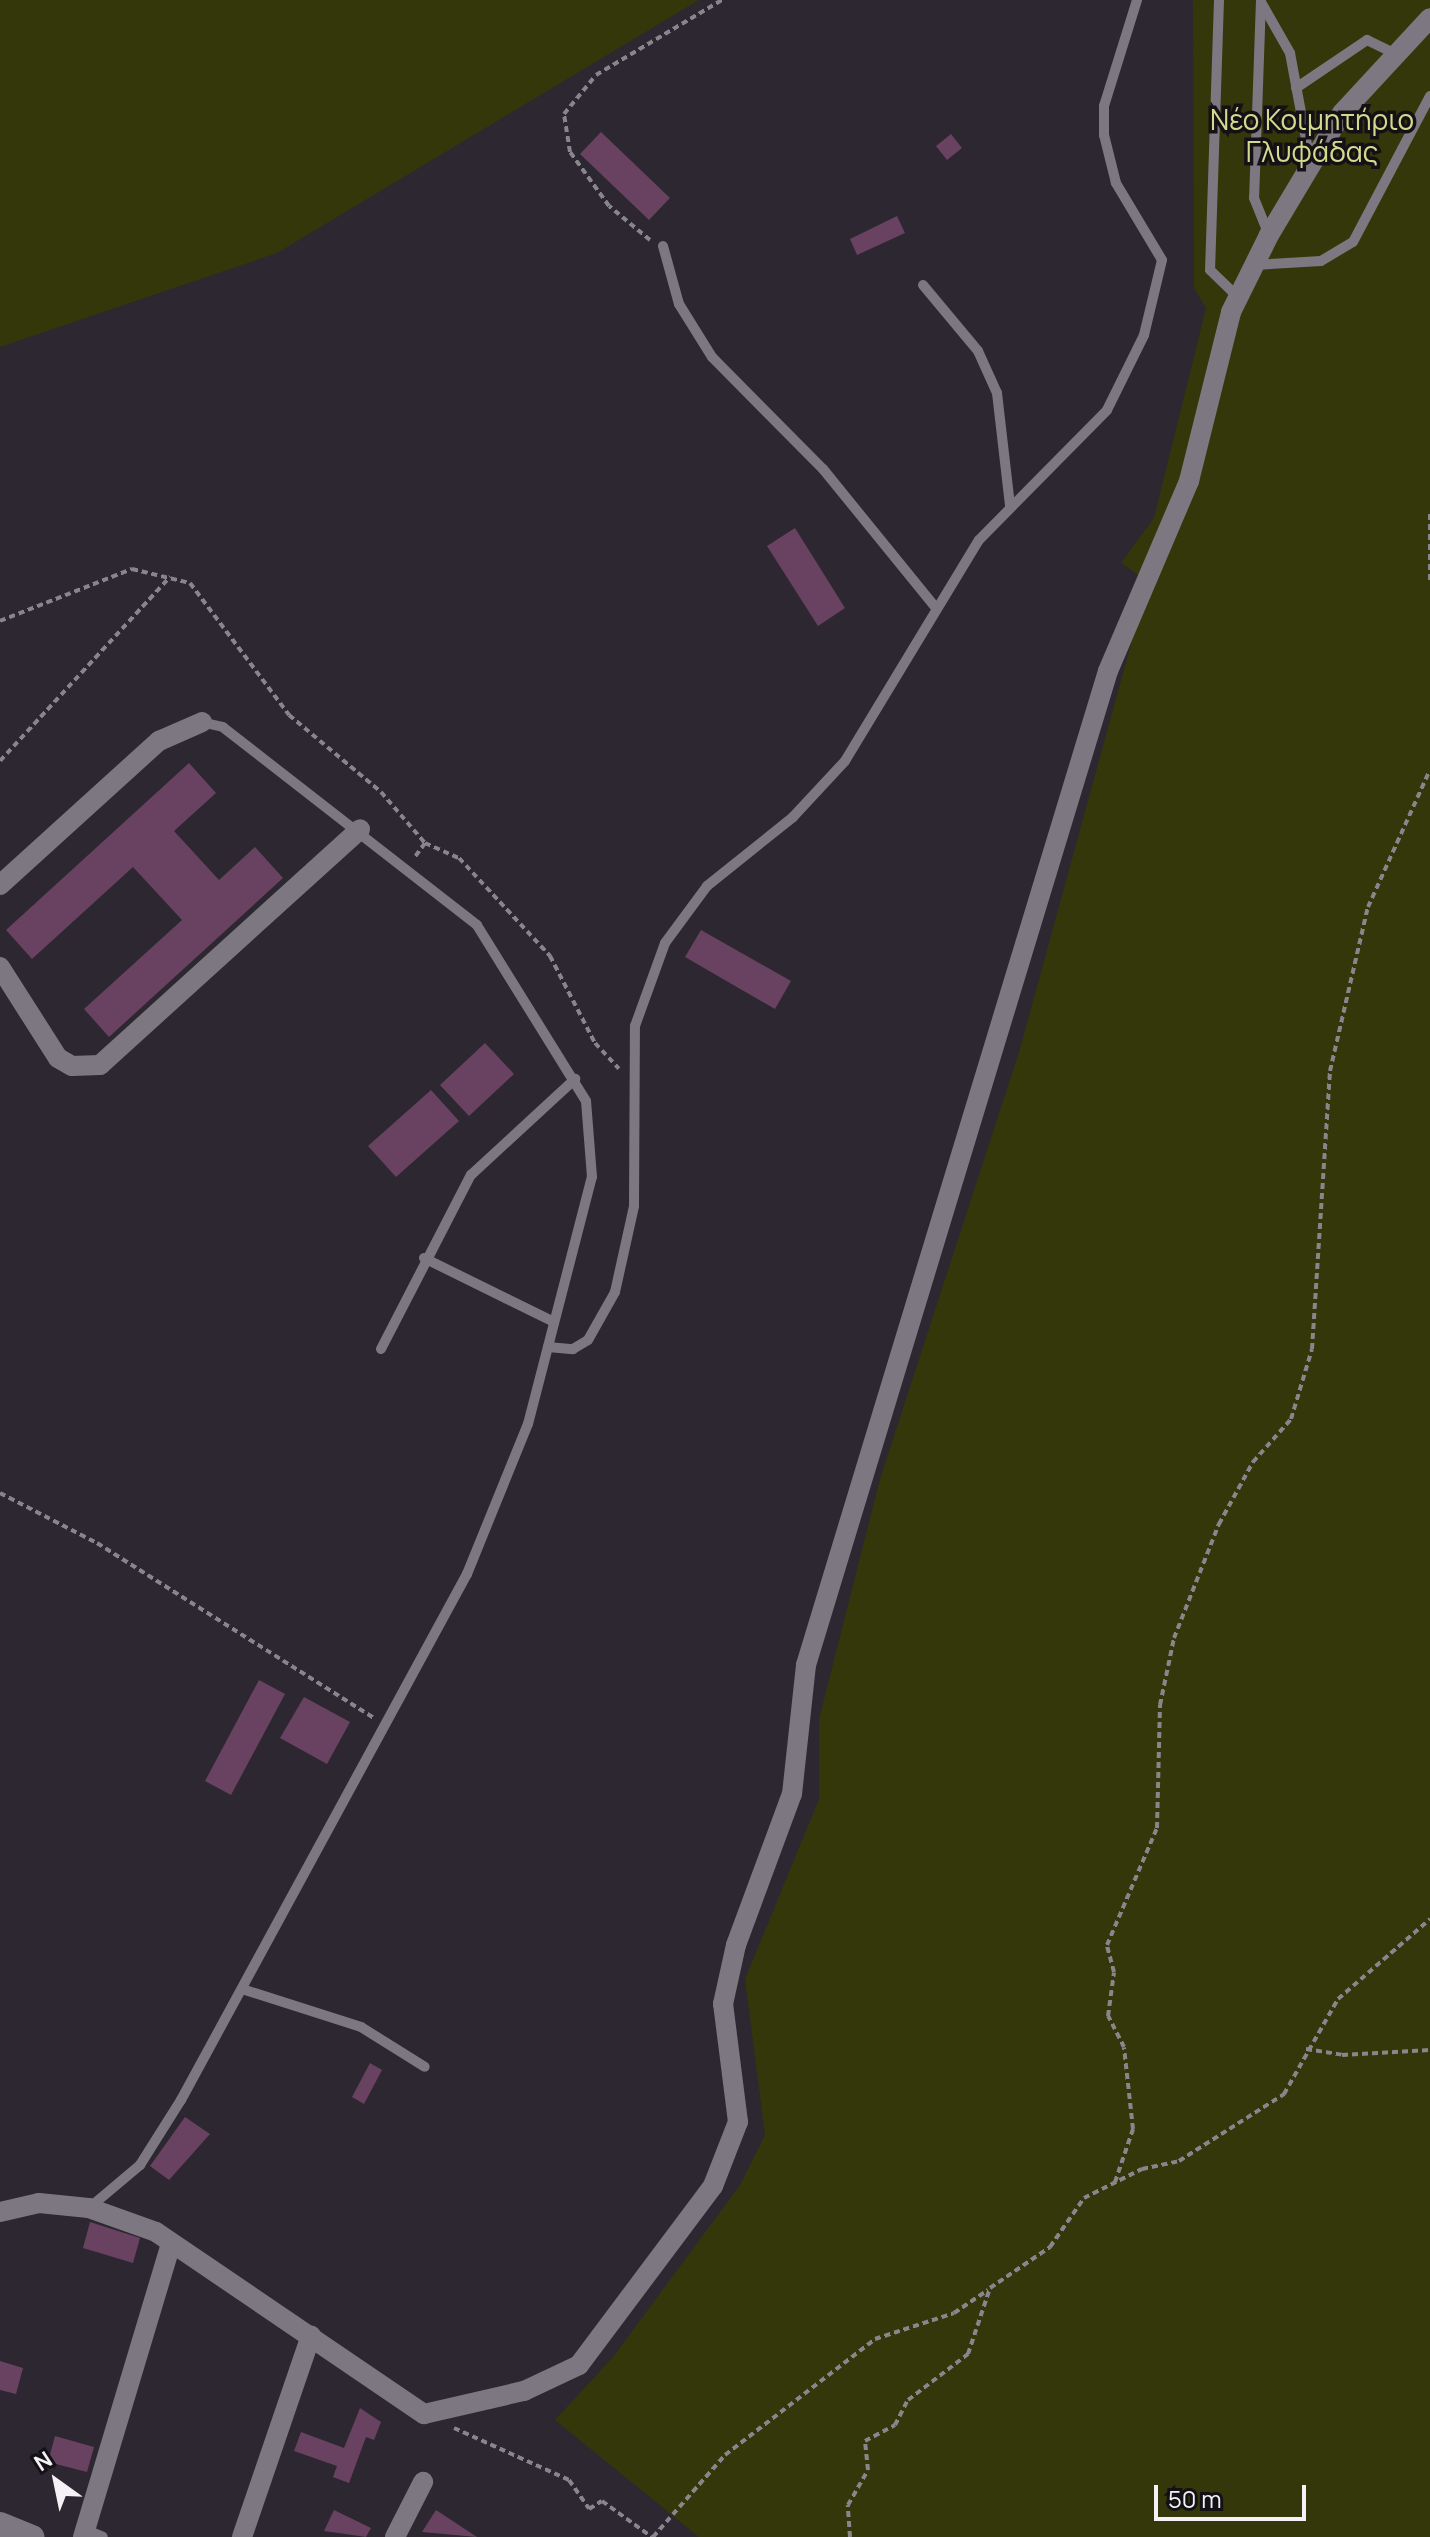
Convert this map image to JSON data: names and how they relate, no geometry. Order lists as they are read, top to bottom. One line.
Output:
{"parks":["Νέο Κοιμητήριο Γλυφάδας"],"scale_bar":"50 m","north":"top left"}
